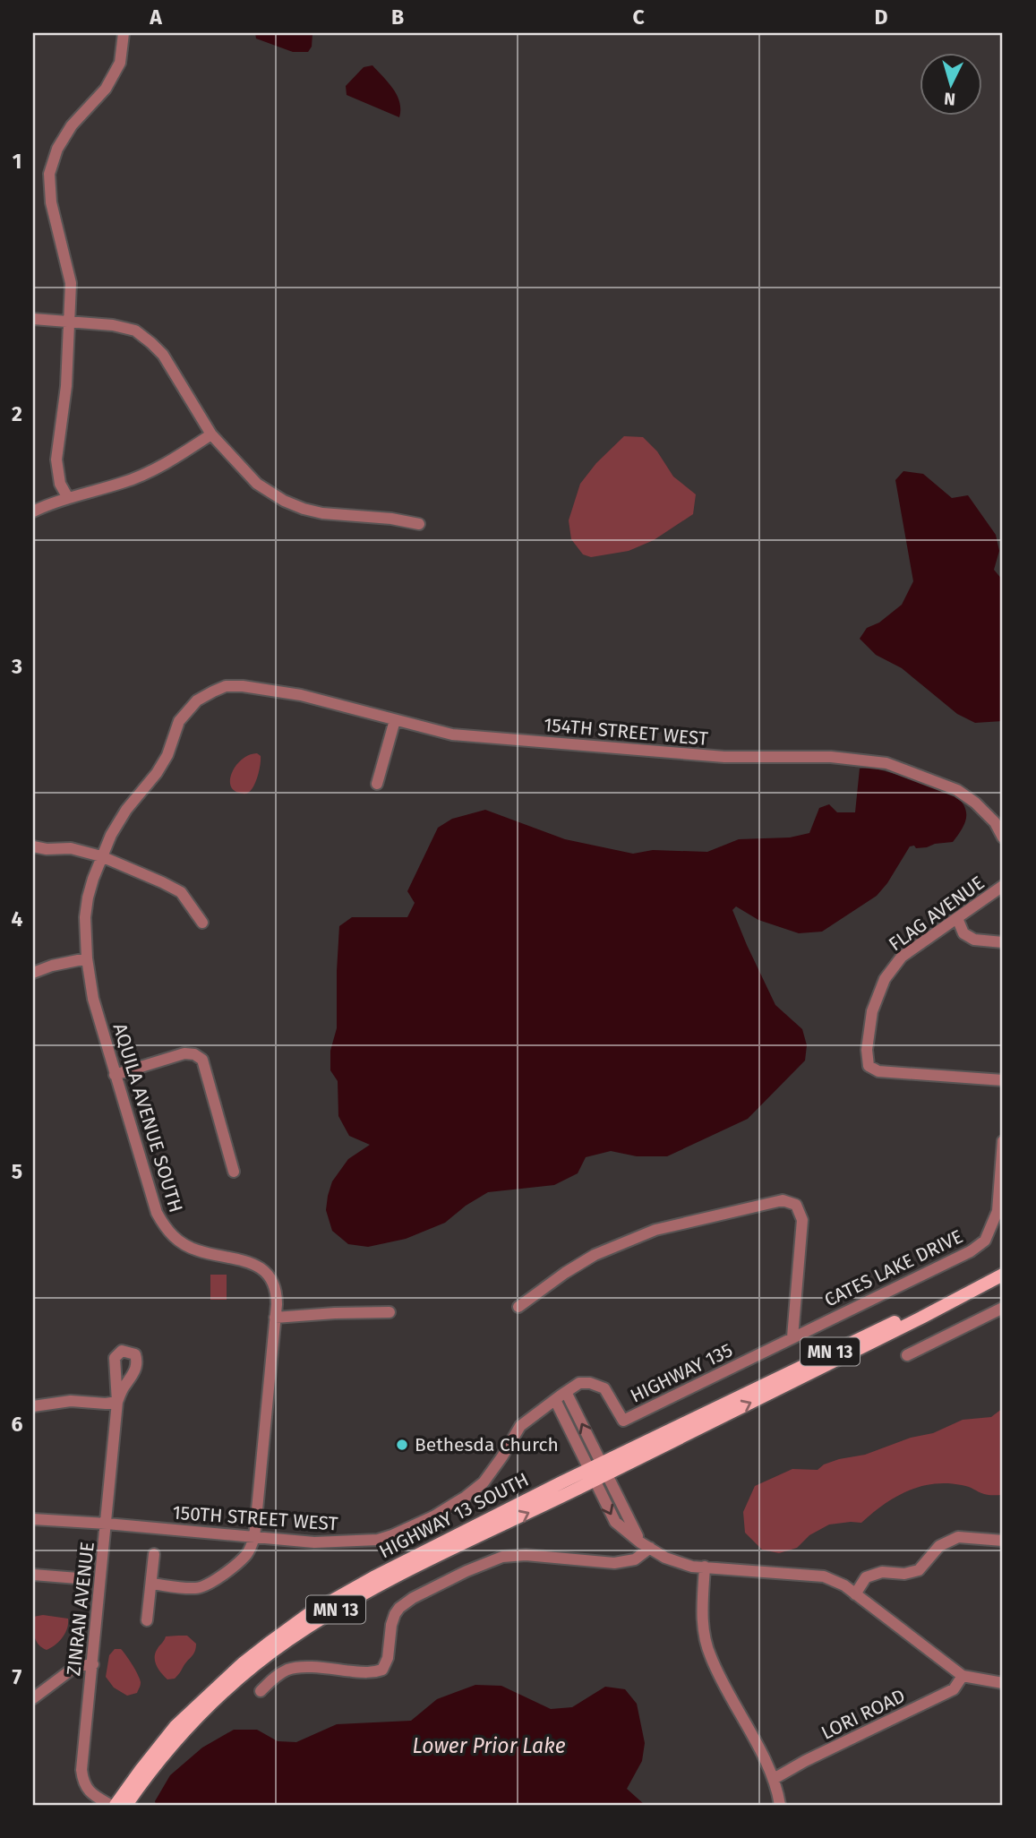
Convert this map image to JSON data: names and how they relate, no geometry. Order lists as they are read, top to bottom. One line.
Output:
{"streets":{"main road":["MN 13","HIGHWAY 13 SOUTH"],"street":["154TH STREET WEST","FLAG AVENUE","AQUILA AVENUE SOUTH","CATES LAKE DRIVE","HIGHWAY 135","150TH STREET WEST","ZINRAN AVENUE","LORI ROAD"]},"crossings":[["154TH STREET WEST","AQUILA AVENUE SOUTH"],["AQUILA AVENUE SOUTH","150TH STREET WEST"],["CATES LAKE DRIVE","HIGHWAY 135"],["HIGHWAY 135","150TH STREET WEST"],["150TH STREET WEST","ZINRAN AVENUE"]],"water":["Lower Prior Lake"],"places":["Bethesda Church"],"north":"bottom","grid":{"columns":["A","B","C","D"],"rows":["1","2","3","4","5","6","7"]}}
